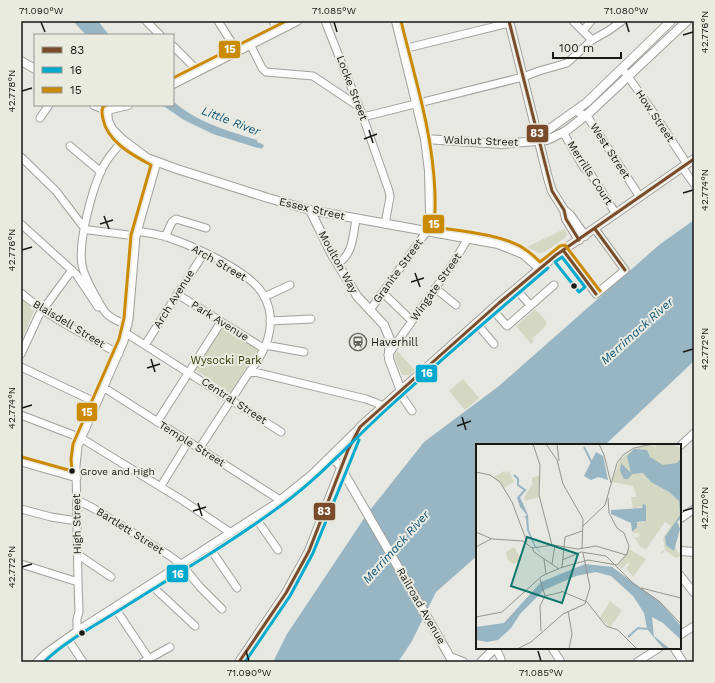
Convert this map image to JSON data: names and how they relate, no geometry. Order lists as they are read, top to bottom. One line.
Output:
{"streets":{"main road":["Walnut Street","Essex Street","Moulton Way","Railroad Avenue"],"street":["Locke Street","How Street","West Street","Merrills Court","Arch Street","Granite Street","Wingate Street","Arch Avenue","Park Avenue","Blaisdell Street","Central Street","Temple Street","High Street","Bartlett Street"]},"crossings":[["Locke Street","Essex Street"],["How Street","Walnut Street"],["Walnut Street","West Street"],["Walnut Street","Merrills Court"],["Essex Street","Moulton Way"],["Essex Street","Granite Street"],["Essex Street","Wingate Street"],["Essex Street","High Street"],["Moulton Way","Granite Street"],["Moulton Way","Wingate Street"],["Arch Street","Arch Avenue"],["Arch Street","Park Avenue"],["Arch Street","Central Street"],["Arch Street","Temple Street"],["Arch Street","High Street"],["Arch Avenue","Park Avenue"],["Arch Avenue","Central Street"],["Blaisdell Street","High Street"],["Central Street","High Street"],["Temple Street","High Street"],["High Street","Bartlett Street"]],"water":["Little River","Merrimack River"],"parks":["Wysocki Park"],"places":{"station":["Haverhill"],"other":["Grove and High"]},"lines":["transit line 83","transit line 15","transit line 16"],"legend":["83","16","15"],"scale_bar":"100 m","coordinates":["71.090°W","71.085°W","71.080°W","42.776°N","42.778°N","42.774°N","42.772°N","42.770°N"]}
